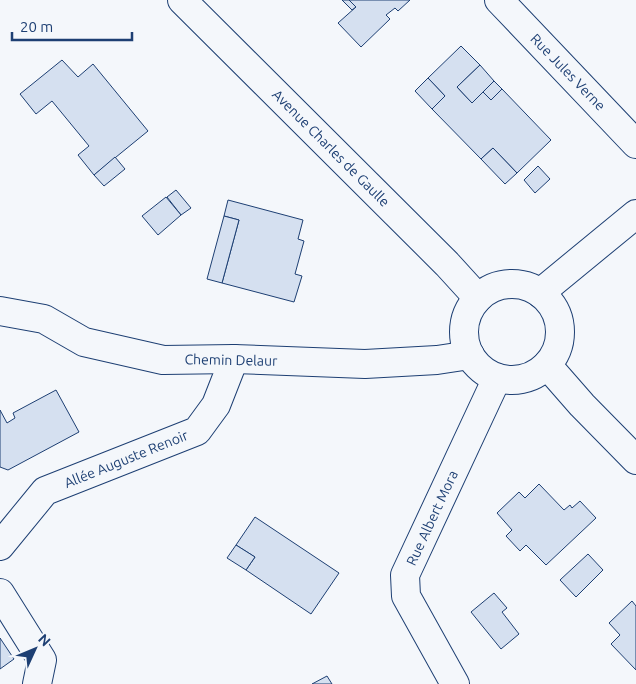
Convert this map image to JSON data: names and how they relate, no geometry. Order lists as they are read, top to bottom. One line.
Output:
{"streets":{"street":["Rue Jules Verne","Avenue Charles de Gaulle","Chemin Delaur","Allée Auguste Renoir","Rue Albert Mora"]},"crossings":[["Avenue Charles de Gaulle","Chemin Delaur"],["Avenue Charles de Gaulle","Rue Albert Mora"],["Chemin Delaur","Allée Auguste Renoir"],["Chemin Delaur","Rue Albert Mora"]],"scale_bar":"20 m","north":"top right"}
